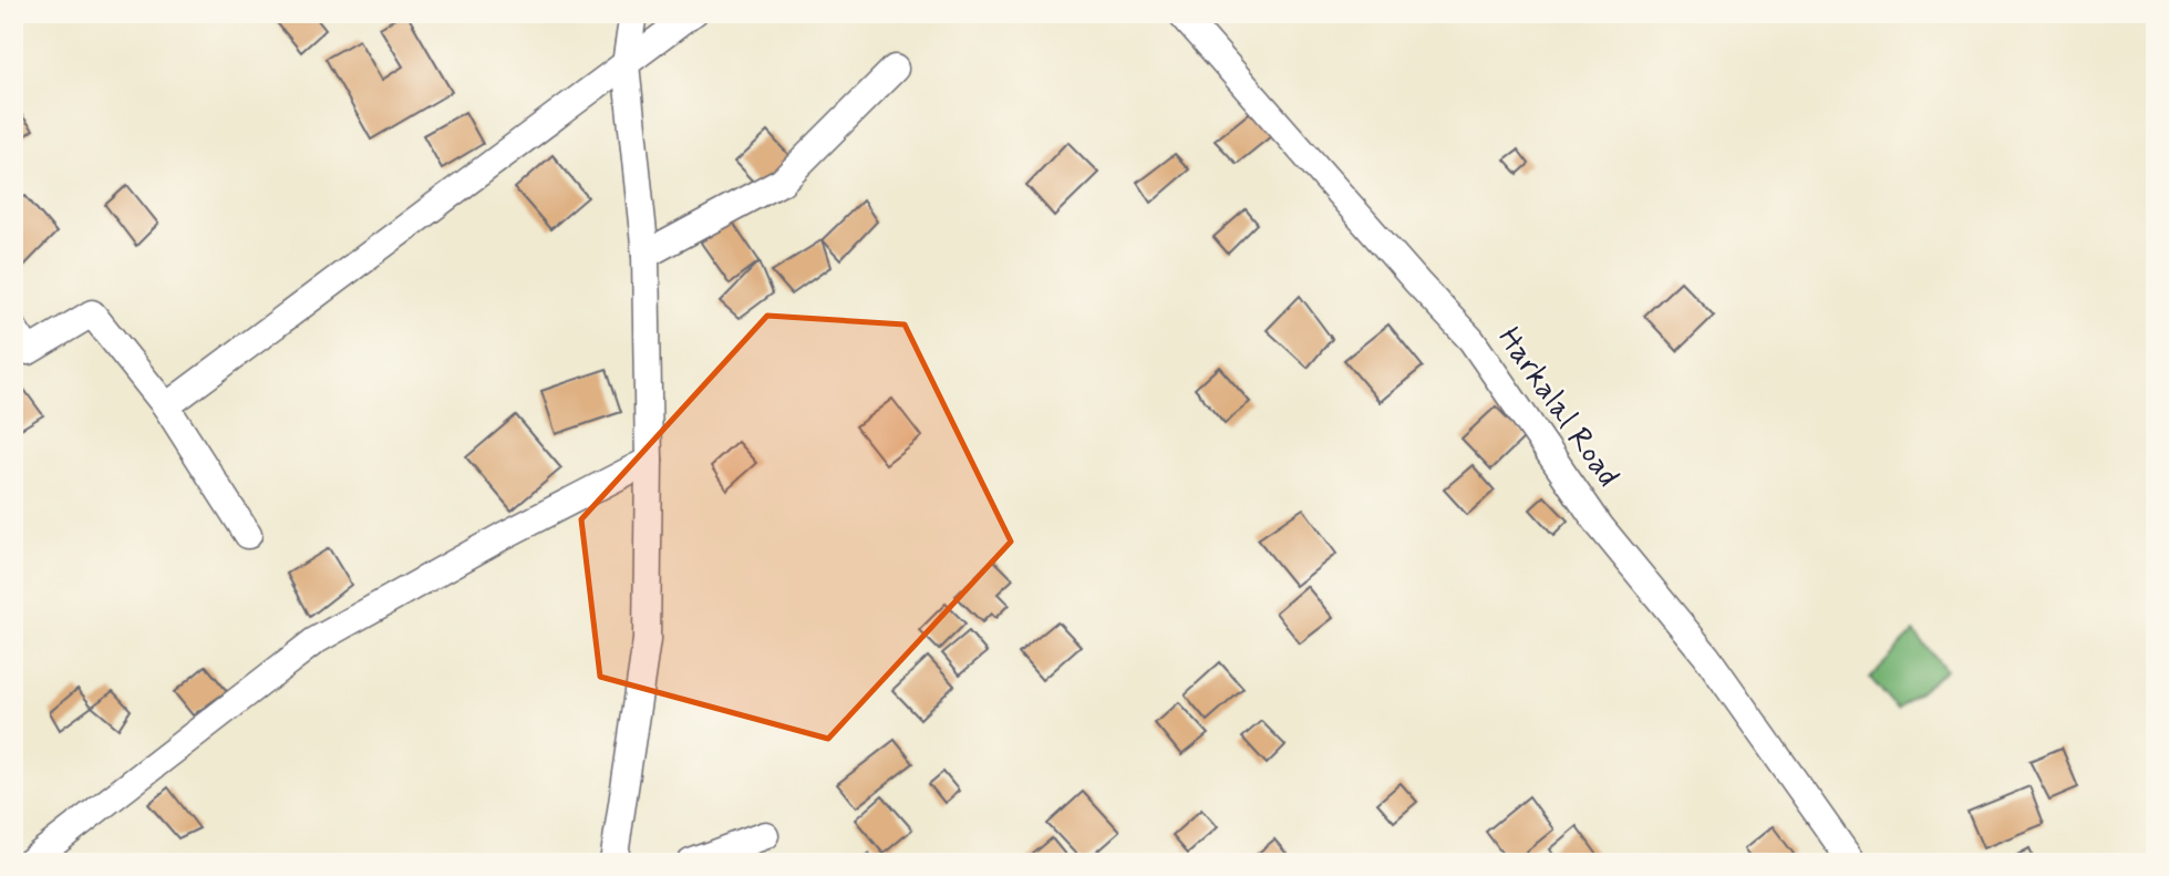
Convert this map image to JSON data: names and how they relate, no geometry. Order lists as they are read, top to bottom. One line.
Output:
{"streets":{"street":["Harkalal Road"]}}
